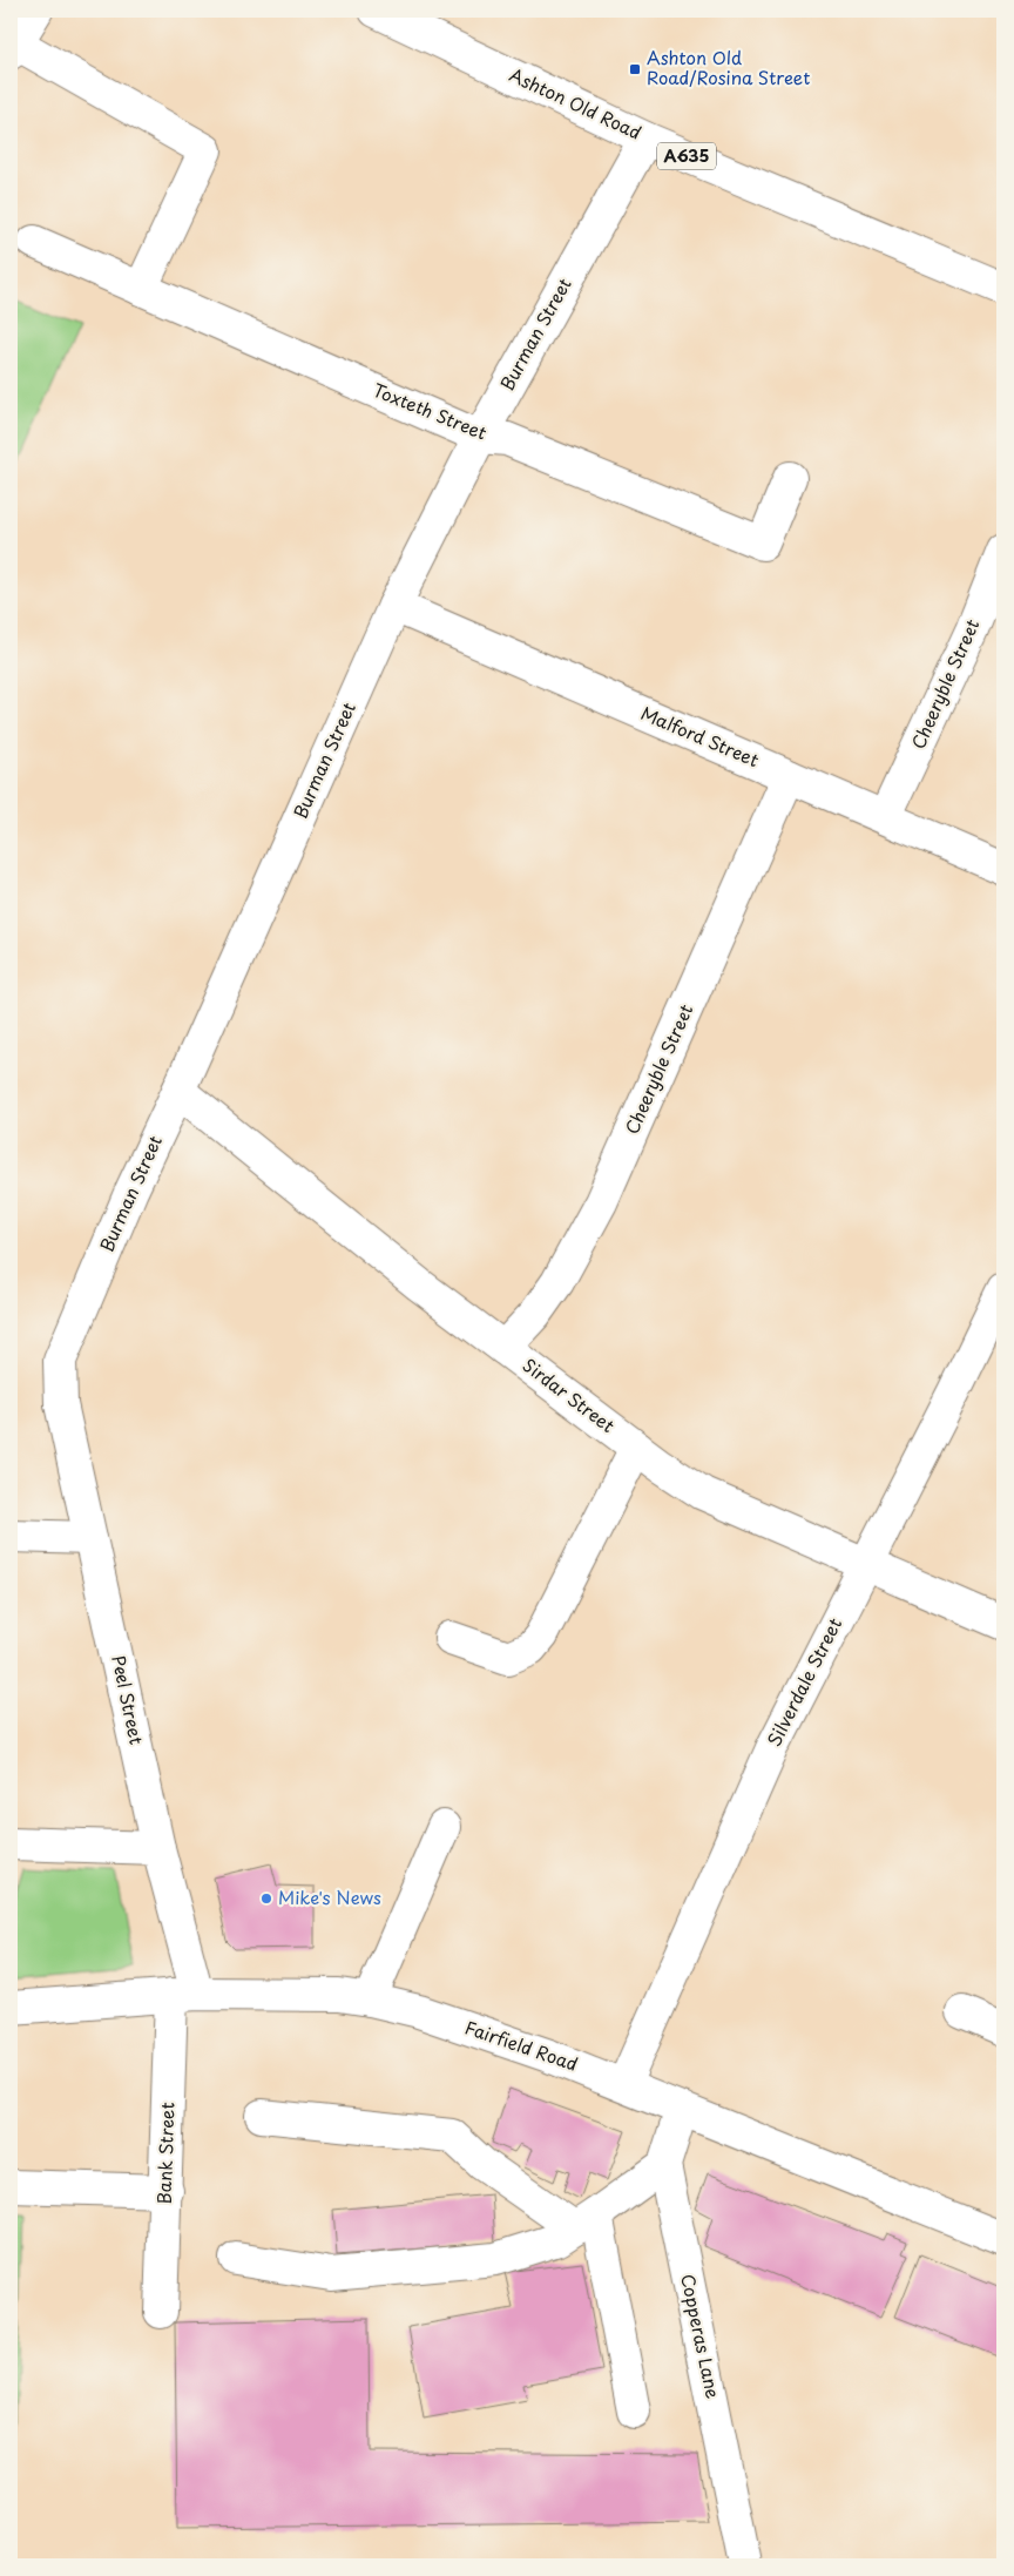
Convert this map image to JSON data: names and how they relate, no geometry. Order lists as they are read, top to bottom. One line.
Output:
{"streets":{"main road":["Ashton Old Road","A635","Burman Street","Toxteth Street","Cheeryble Street","Malford Street","Sirdar Street","Silverdale Street","Peel Street","Fairfield Road","Bank Street","Copperas Lane"]},"crossings":[["Ashton Old Road","Burman Street"],["Burman Street","Toxteth Street"],["Burman Street","Malford Street"],["Burman Street","Sirdar Street"],["Burman Street","Peel Street"],["Cheeryble Street","Malford Street"],["Cheeryble Street","Sirdar Street"],["Sirdar Street","Silverdale Street"],["Silverdale Street","Fairfield Road"],["Peel Street","Fairfield Road"],["Peel Street","Bank Street"],["Fairfield Road","Bank Street"],["Fairfield Road","Copperas Lane"]],"places":{"transit":["Ashton Old Road/Rosina Street"],"other":["Mike's News"]}}
